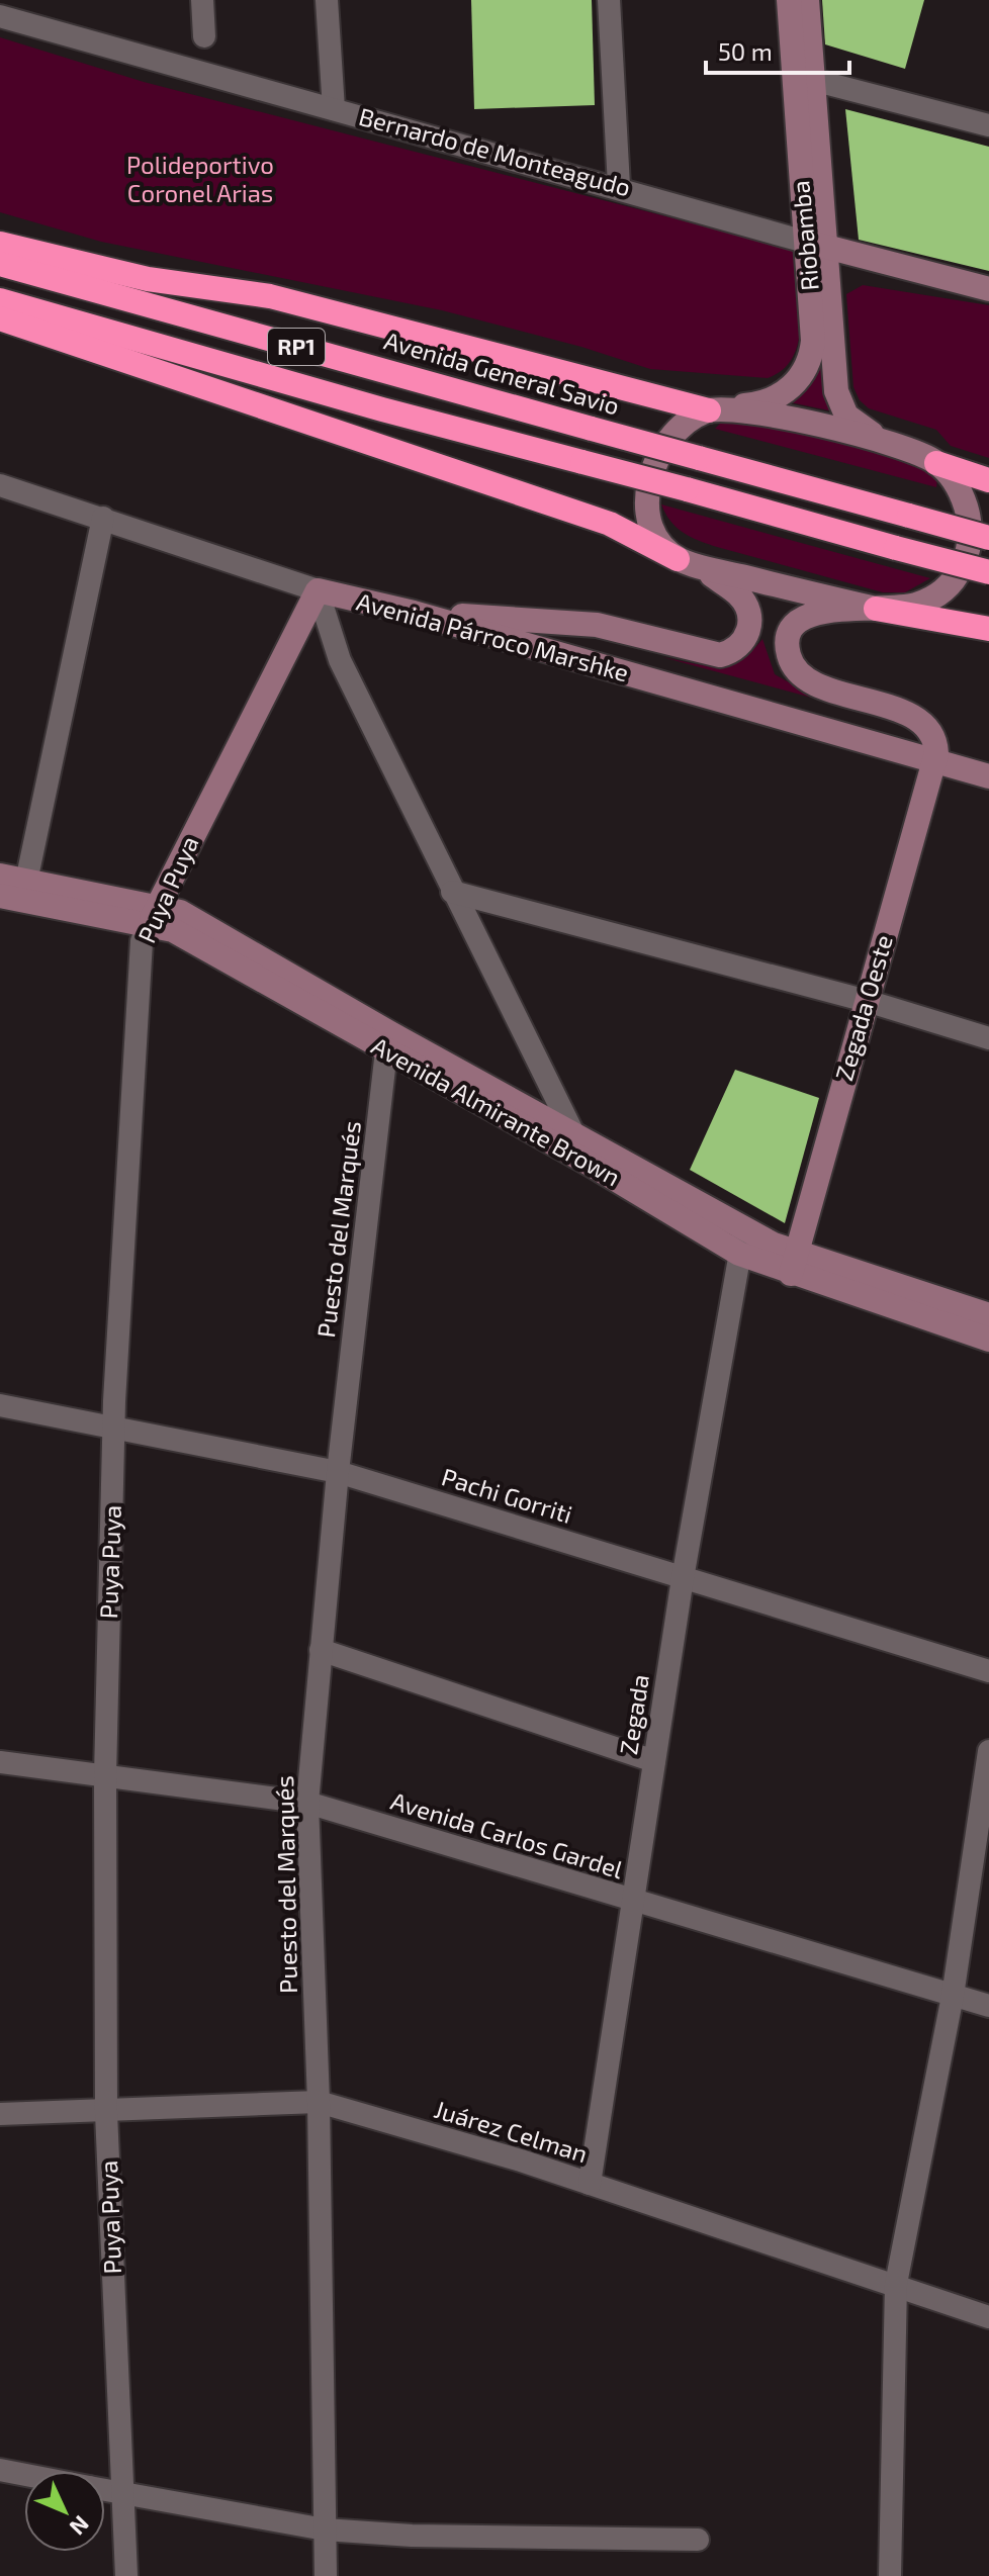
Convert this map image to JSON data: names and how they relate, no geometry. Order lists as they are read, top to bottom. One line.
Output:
{"streets":{"highway":["RP1","Avenida General Savio"],"main road":["Bernardo de Monteagudo","Riobamba","Avenida Párroco Marshke","Puya Puya","Zegada Oeste","Avenida Almirante Brown"],"street":["Puesto del Marqués","Pachi Gorriti","Zegada","Avenida Carlos Gardel","Juárez Celman"]},"crossings":[["Bernardo de Monteagudo","Riobamba"],["Avenida Párroco Marshke","Puya Puya"],["Avenida Párroco Marshke","Zegada Oeste"],["Puya Puya","Avenida Almirante Brown"],["Puya Puya","Pachi Gorriti"],["Puya Puya","Avenida Carlos Gardel"],["Puya Puya","Juárez Celman"],["Zegada Oeste","Avenida Almirante Brown"],["Avenida Almirante Brown","Puesto del Marqués"],["Avenida Almirante Brown","Zegada"],["Puesto del Marqués","Pachi Gorriti"],["Puesto del Marqués","Avenida Carlos Gardel"],["Puesto del Marqués","Juárez Celman"],["Pachi Gorriti","Zegada"],["Zegada","Avenida Carlos Gardel"],["Zegada","Juárez Celman"]],"parks":["Polideportivo Coronel Arias"],"scale_bar":"50 m","north":"bottom right"}
